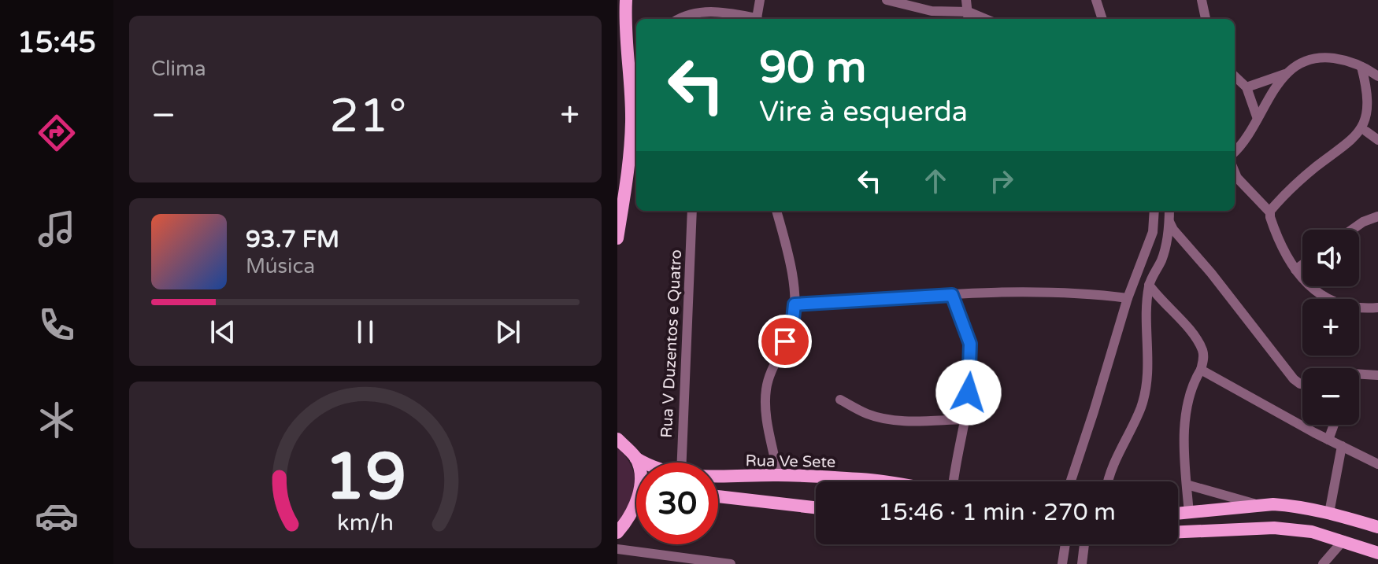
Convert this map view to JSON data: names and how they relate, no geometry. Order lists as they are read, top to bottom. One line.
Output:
{"streets":{"main road":["Rua Ve Sete"],"street":["Rua V Duzentos e Quatro"]},"page":{"tabs":"15:45","tile":"Clima","turn":["90 m","Vire à esquerda"],"heat":["−","21°","+"],"song":["93.7 FM","Música"],"map_buttons":["+","−"],"limit":"30","trip":"15:46 · 1 min · 270 m","gauge":["19","km/h"]}}
